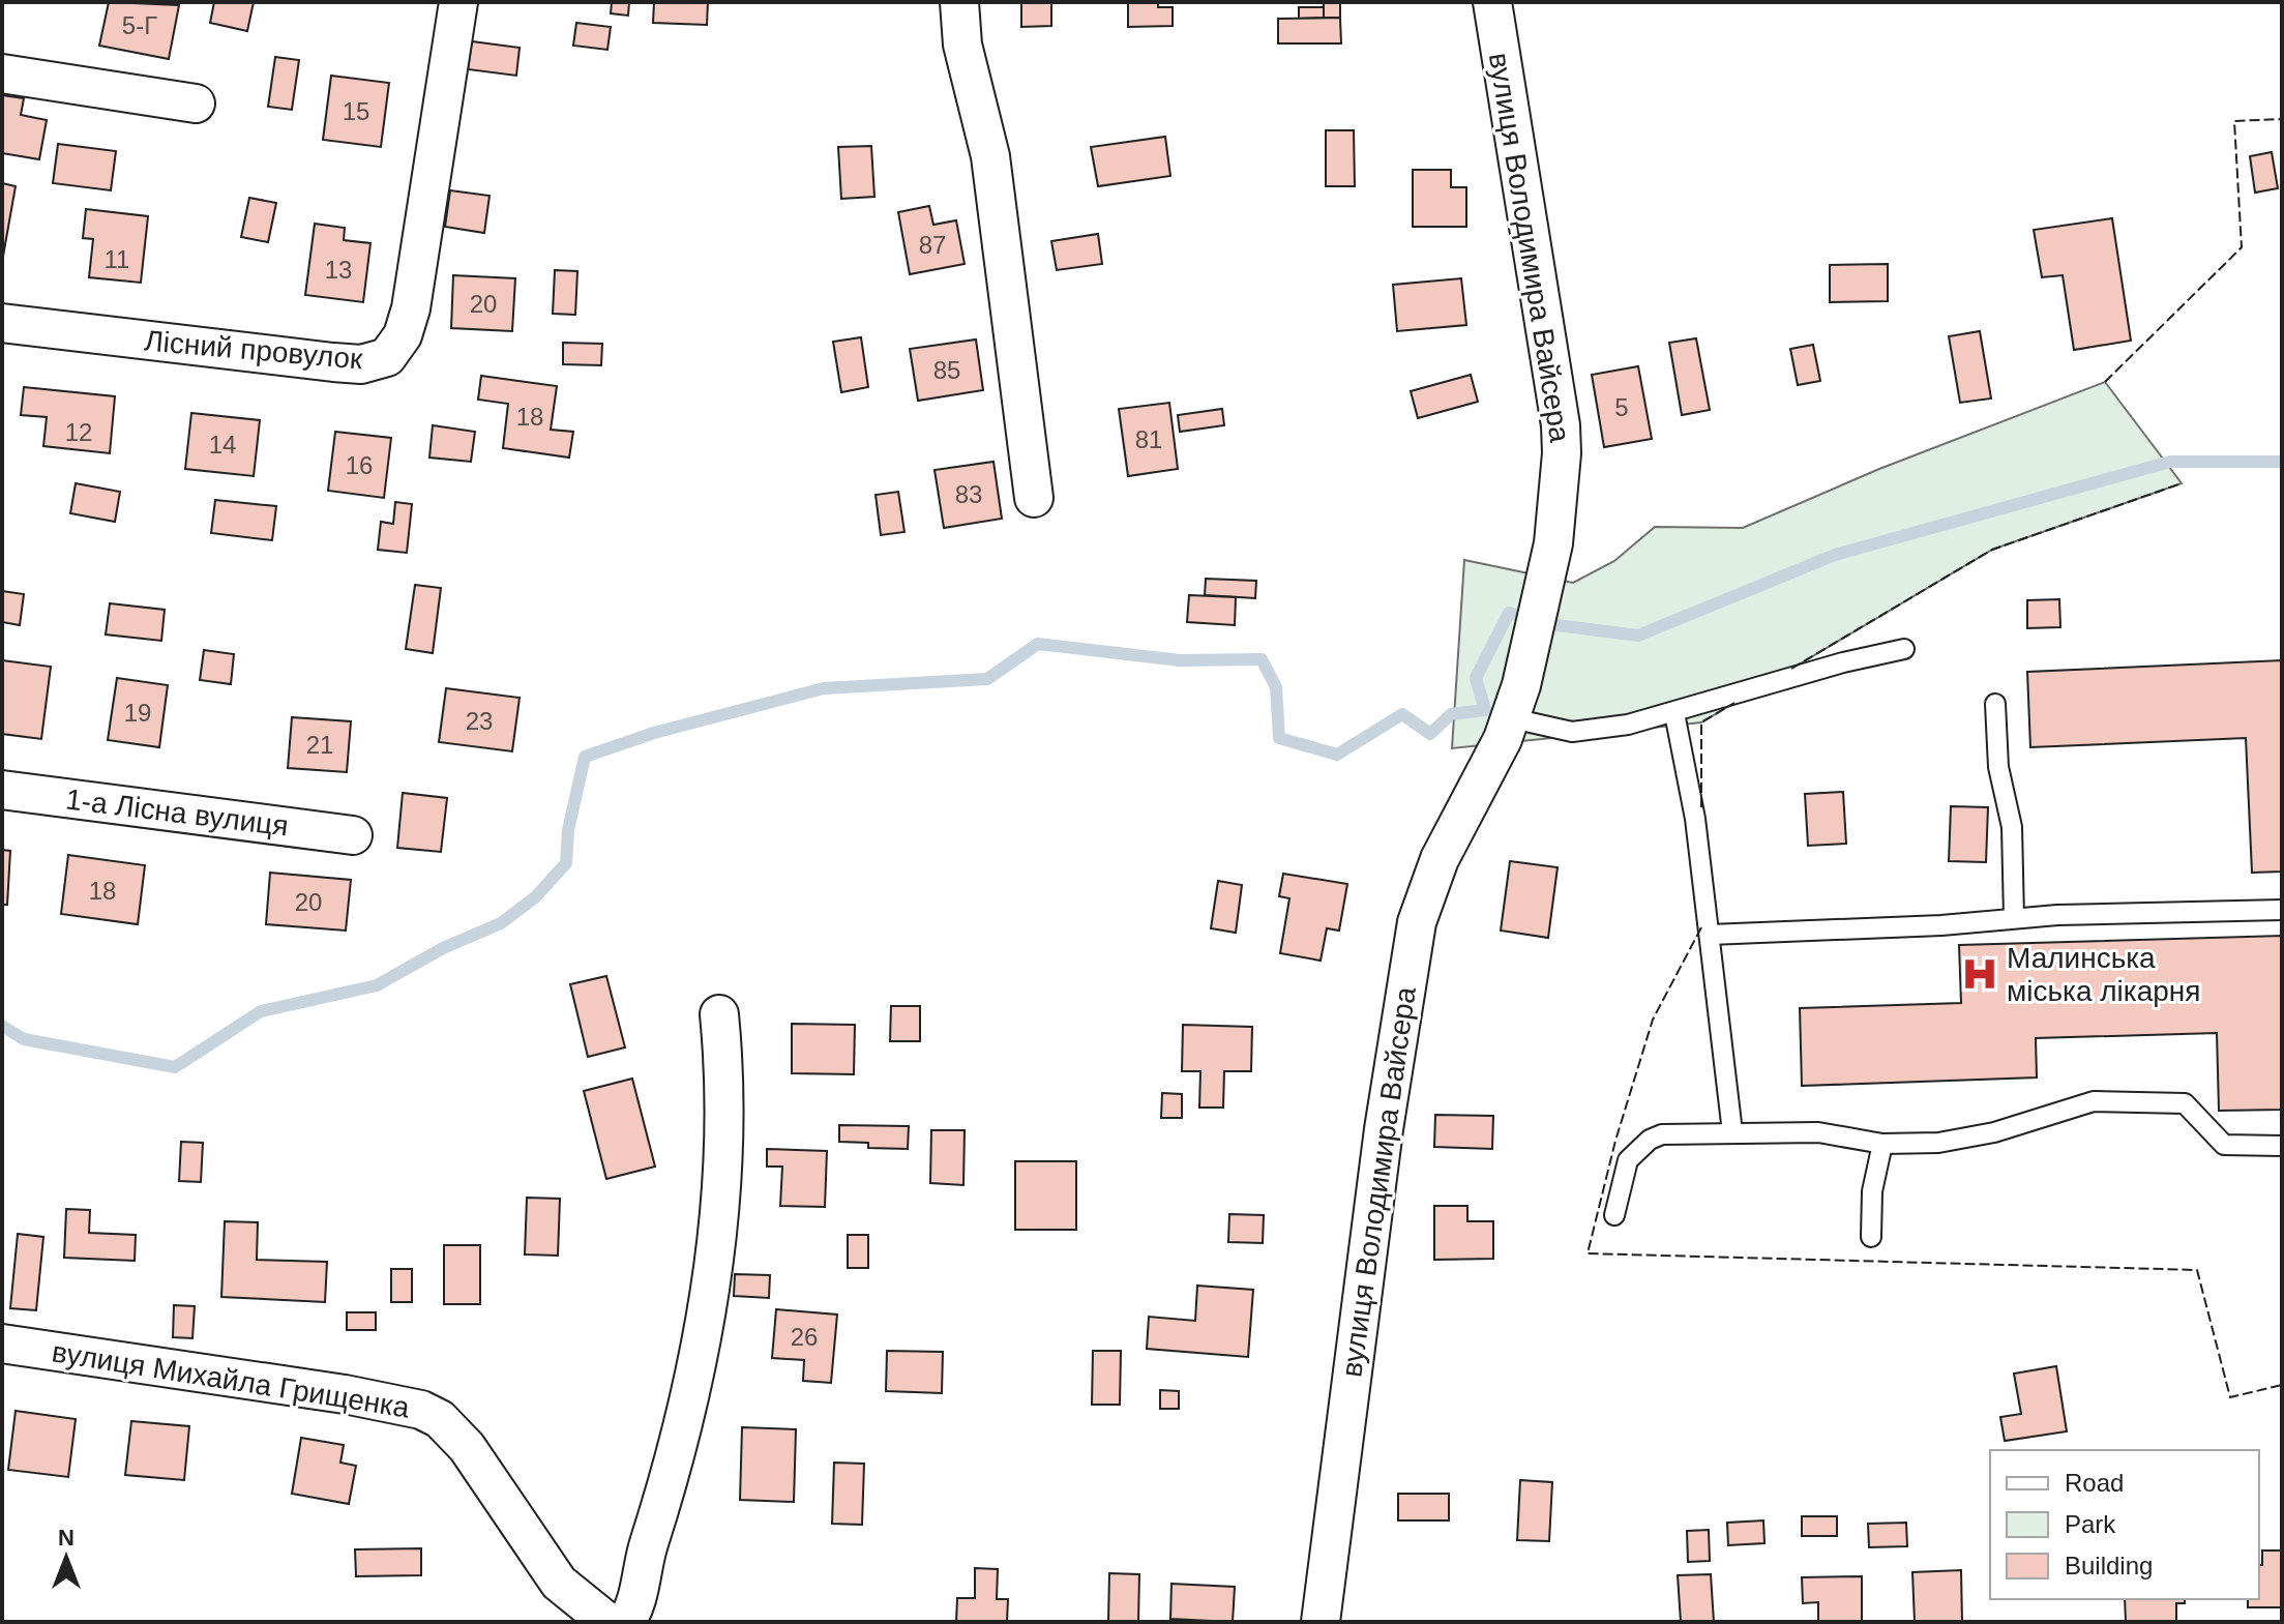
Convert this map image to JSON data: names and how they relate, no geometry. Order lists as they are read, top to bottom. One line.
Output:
{"streets":{"street":["вулиця Володимира Вайсера","Лісний провулок","1-а Лісна вулиця","вулиця Михайла Грищенка"]},"places":{"hospital":["Малинська міська лікарня"]},"house_numbers":["5-Г","15","87","11","13","20","85","5","18","12","81","14","16","83","19","23","21","18","20","26"],"legend":["Road","Park","Building"],"north":"top"}
